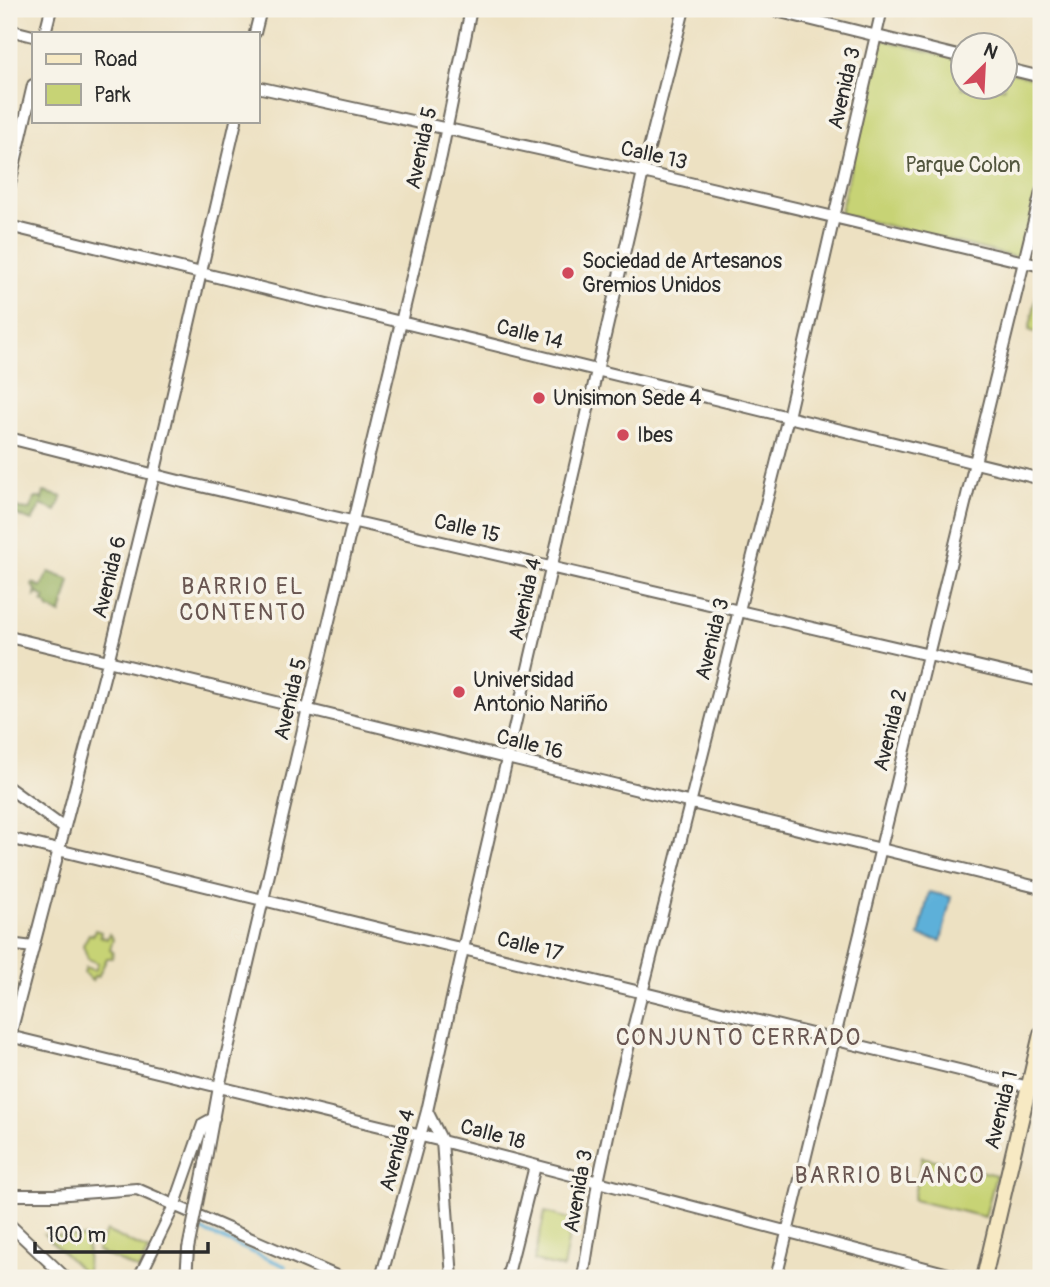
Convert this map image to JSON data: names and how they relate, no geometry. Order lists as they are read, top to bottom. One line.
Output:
{"streets":{"street":["Avenida 3","Avenida 5","Calle 13","Calle 14","Calle 15","Avenida 6","Avenida 4","Avenida 2","Calle 16","Calle 17","Avenida 1","Calle 18"]},"crossings":[["Avenida 3","Calle 13"],["Avenida 3","Calle 14"],["Avenida 3","Calle 15"],["Avenida 3","Calle 16"],["Avenida 3","Calle 17"],["Avenida 3","Calle 18"],["Avenida 5","Calle 13"],["Avenida 5","Calle 14"],["Avenida 5","Calle 15"],["Avenida 5","Calle 16"],["Avenida 5","Calle 17"],["Avenida 5","Calle 18"],["Calle 13","Avenida 4"],["Calle 13","Avenida 2"],["Calle 14","Avenida 6"],["Calle 14","Avenida 4"],["Calle 14","Avenida 2"],["Calle 15","Avenida 6"],["Calle 15","Avenida 4"],["Calle 15","Avenida 2"],["Avenida 6","Calle 16"],["Avenida 6","Calle 17"],["Avenida 6","Calle 18"],["Avenida 4","Calle 16"],["Avenida 4","Calle 17"],["Avenida 4","Calle 18"],["Avenida 2","Calle 16"],["Avenida 2","Calle 17"],["Avenida 2","Calle 18"],["Calle 17","Avenida 1"]],"districts":["BARRIO EL CONTENTO","CONJUNTO CERRADO","BARRIO BLANCO"],"parks":["Parque Colon"],"places":["Sociedad de Artesanos Gremios Unidos","Unisimon Sede 4","Ibes","Universidad Antonio Nariño"],"legend":["Road","Park"],"scale_bar":"100 m","north":"top right"}
